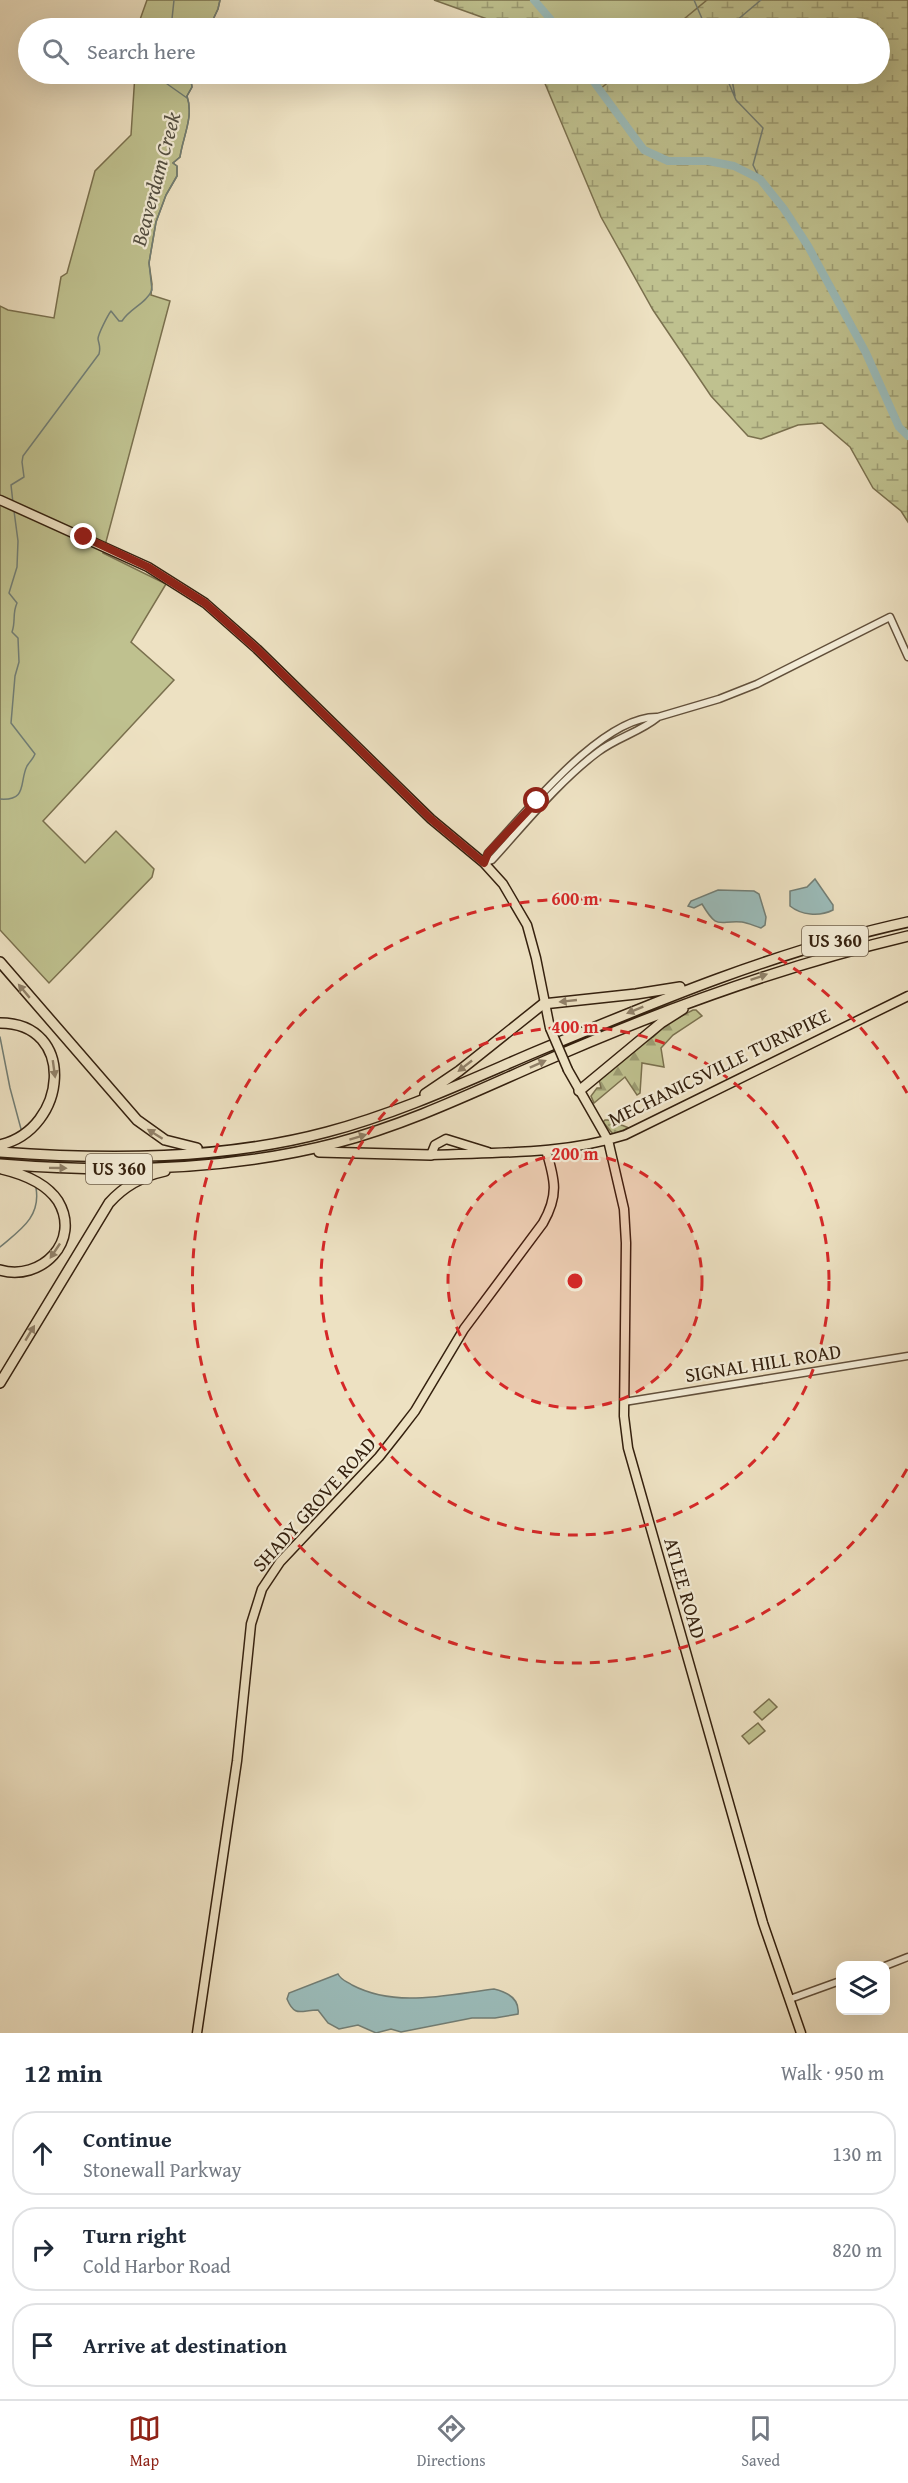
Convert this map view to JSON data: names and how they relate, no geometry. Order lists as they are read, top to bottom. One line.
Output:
{"streets":{"highway":["US 360"],"main road":["MECHANICSVILLE TURNPIKE","SHADY GROVE ROAD","ATLEE ROAD"],"street":["SIGNAL HILL ROAD"]},"crossings":[["MECHANICSVILLE TURNPIKE","SHADY GROVE ROAD"],["MECHANICSVILLE TURNPIKE","ATLEE ROAD"],["SIGNAL HILL ROAD","ATLEE ROAD"]],"water":["Beaverdam Creek"],"page":{"search":"Search here","heading":["12 min","Walk · 950 m"],"list":[["Continue","Stonewall Parkway","130 m"],["Turn right","Cold Harbor Road","820 m"],"Arrive at destination"],"nav":["Map","Directions","Saved"]},"rings":["600 m","400 m","200 m"]}
